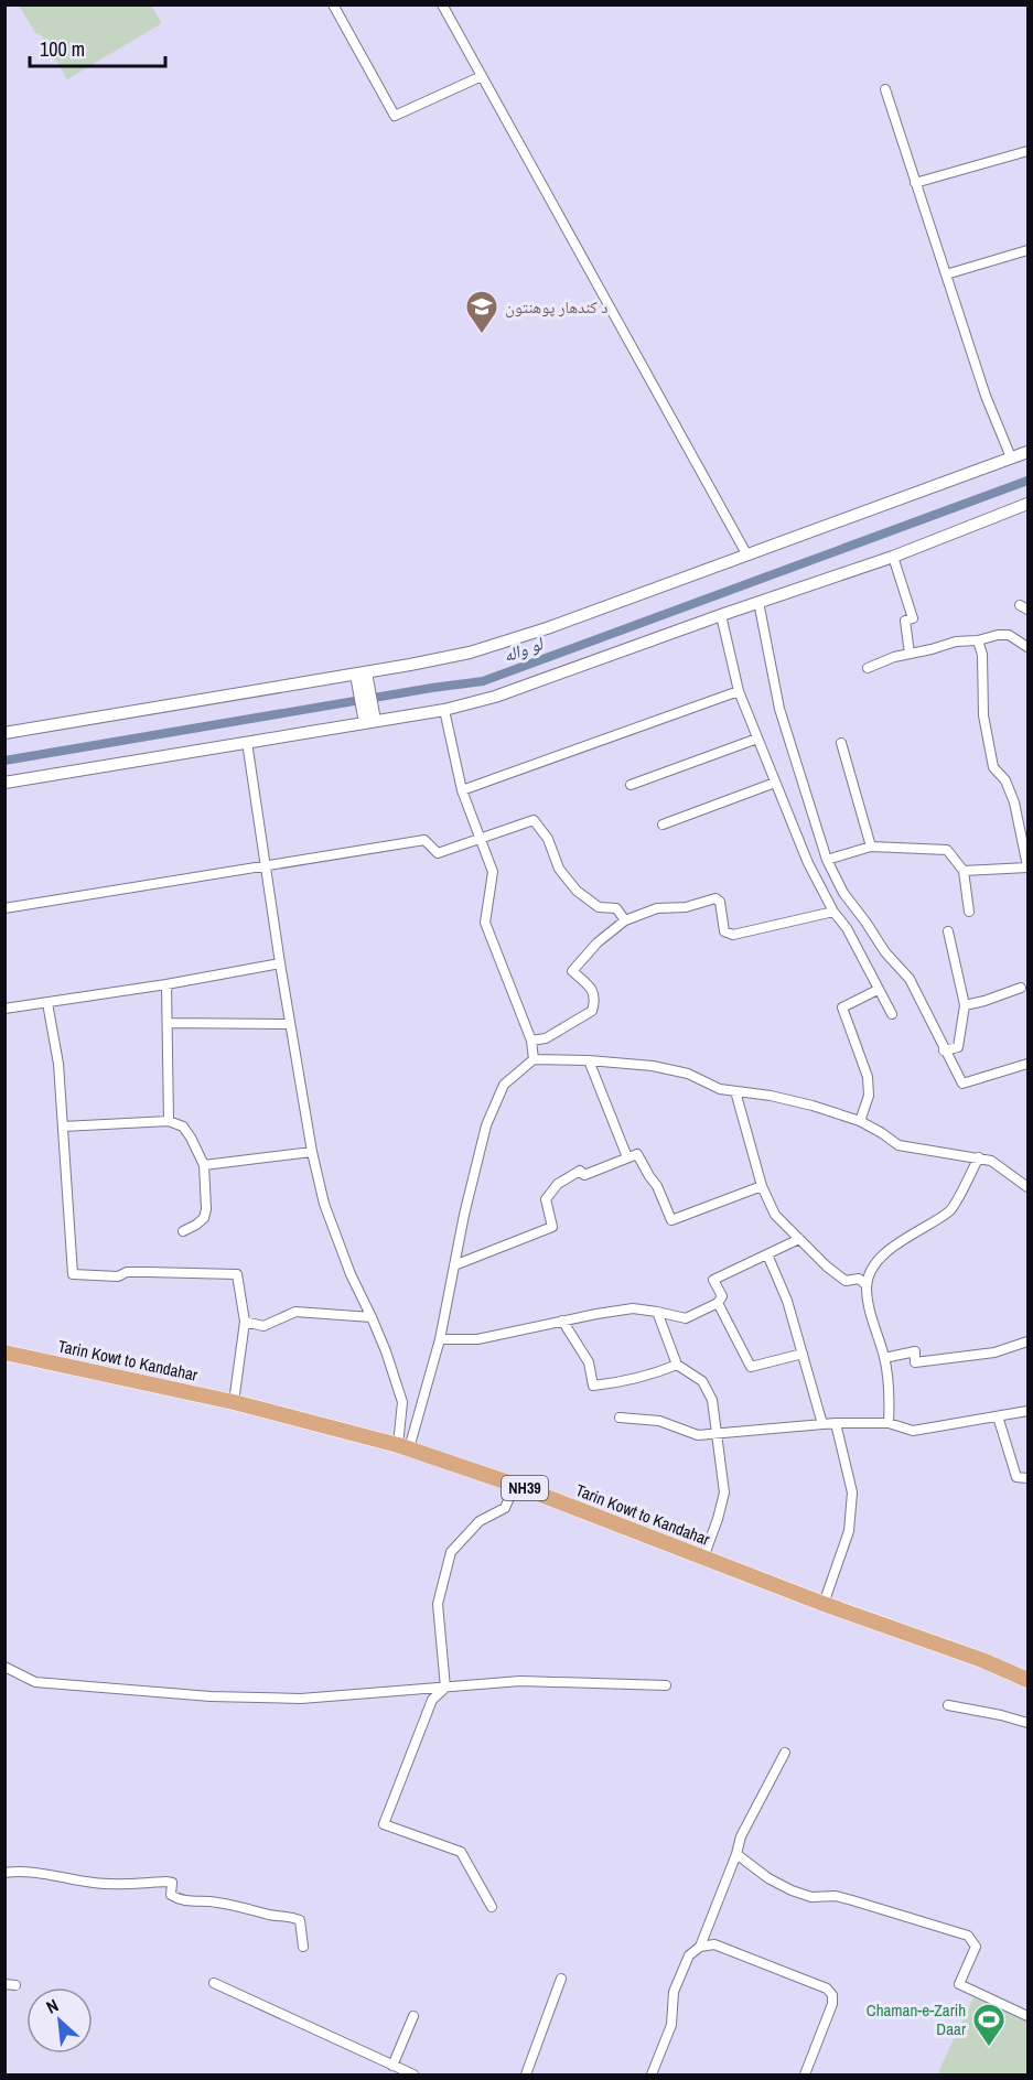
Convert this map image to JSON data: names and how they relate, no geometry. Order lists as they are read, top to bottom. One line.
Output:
{"streets":{"main road":["Tarin Kowt to Kandahar","NH39"]},"water":["لو واله"],"places":{"school or university":["د کندهار پوهنتون"],"sports":["Chaman-e-Zarih Daar"]},"scale_bar":"100 m","north":"top left"}
